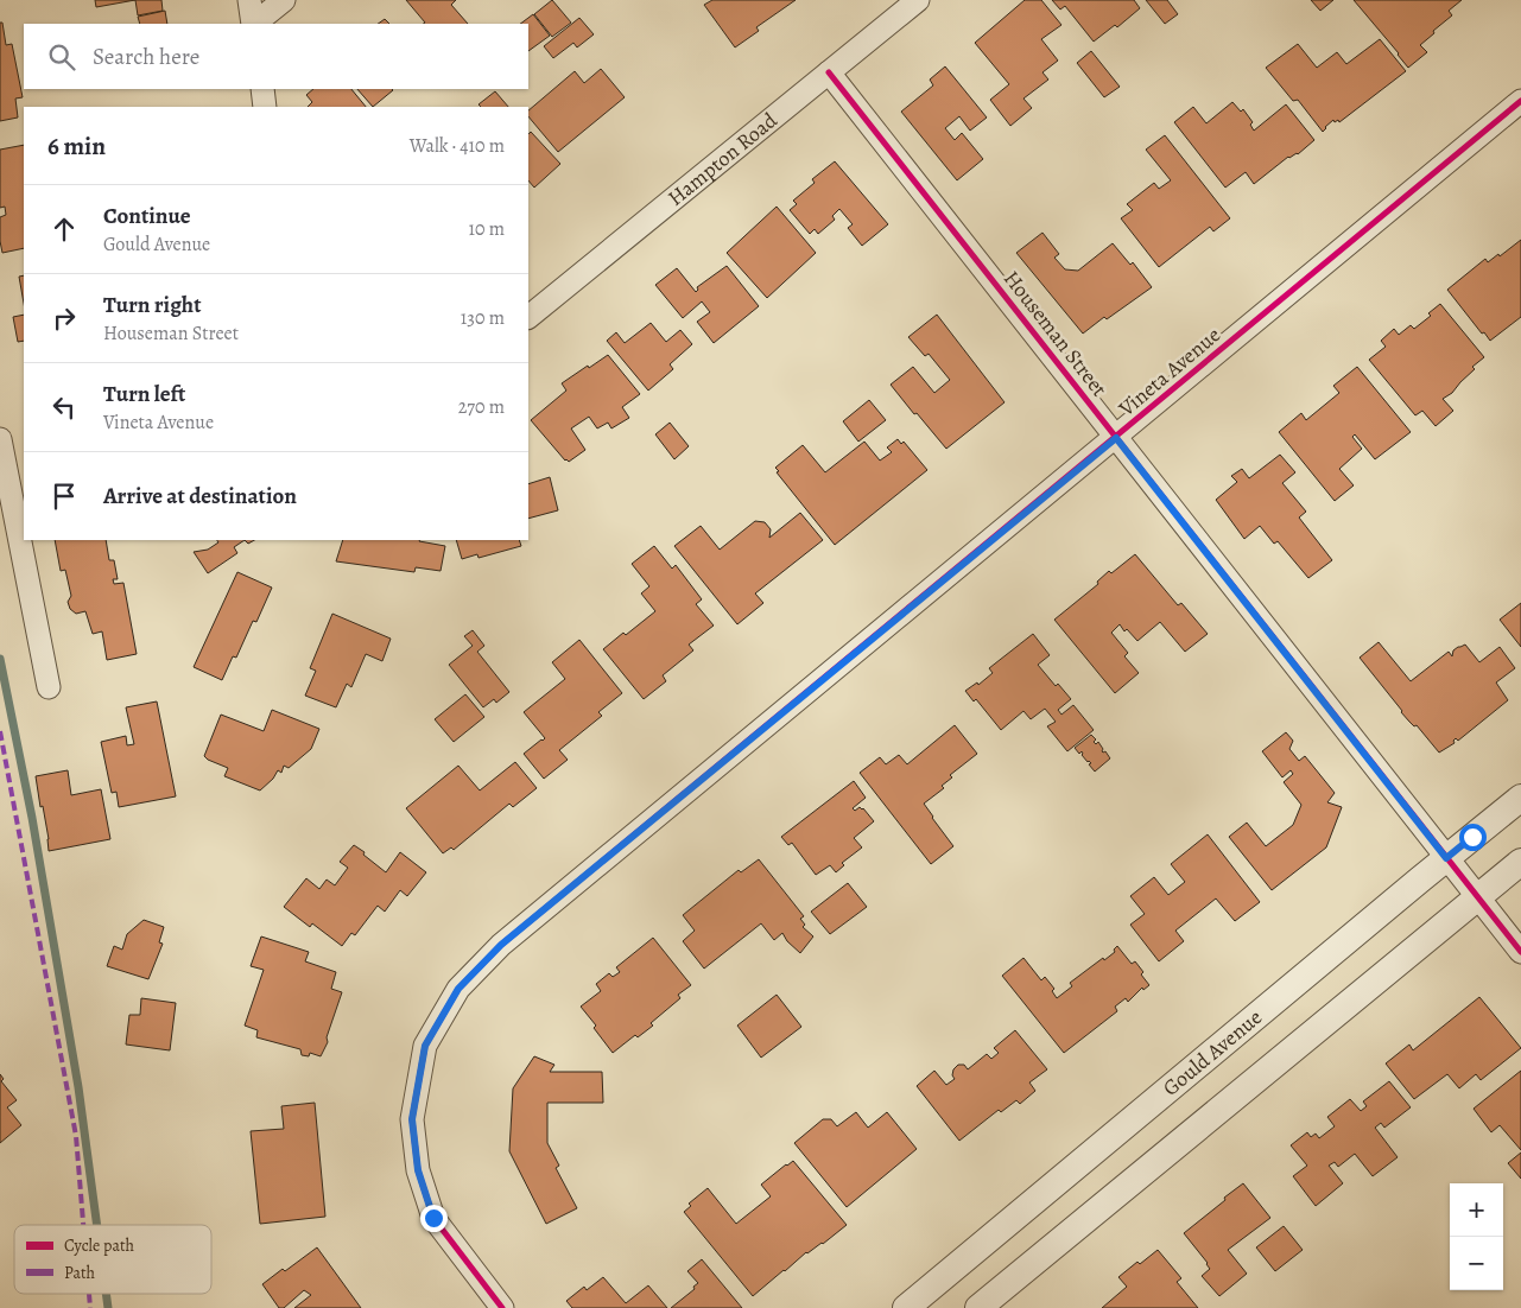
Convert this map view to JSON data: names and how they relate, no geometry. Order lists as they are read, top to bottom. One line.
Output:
{"streets":{"street":["Hampton Road","Houseman Street","Vineta Avenue","Gould Avenue"]},"crossings":[["Hampton Road","Houseman Street"],["Houseman Street","Vineta Avenue"],["Houseman Street","Gould Avenue"]],"legend":["Cycle path","Path"],"page":{"search":"Search here","heading":["6 min","Walk · 410 m"],"list":[["Continue","Gould Avenue","10 m"],["Turn right","Houseman Street","130 m"],["Turn left","Vineta Avenue","270 m"],"Arrive at destination"],"map_buttons":["+","−"]}}
